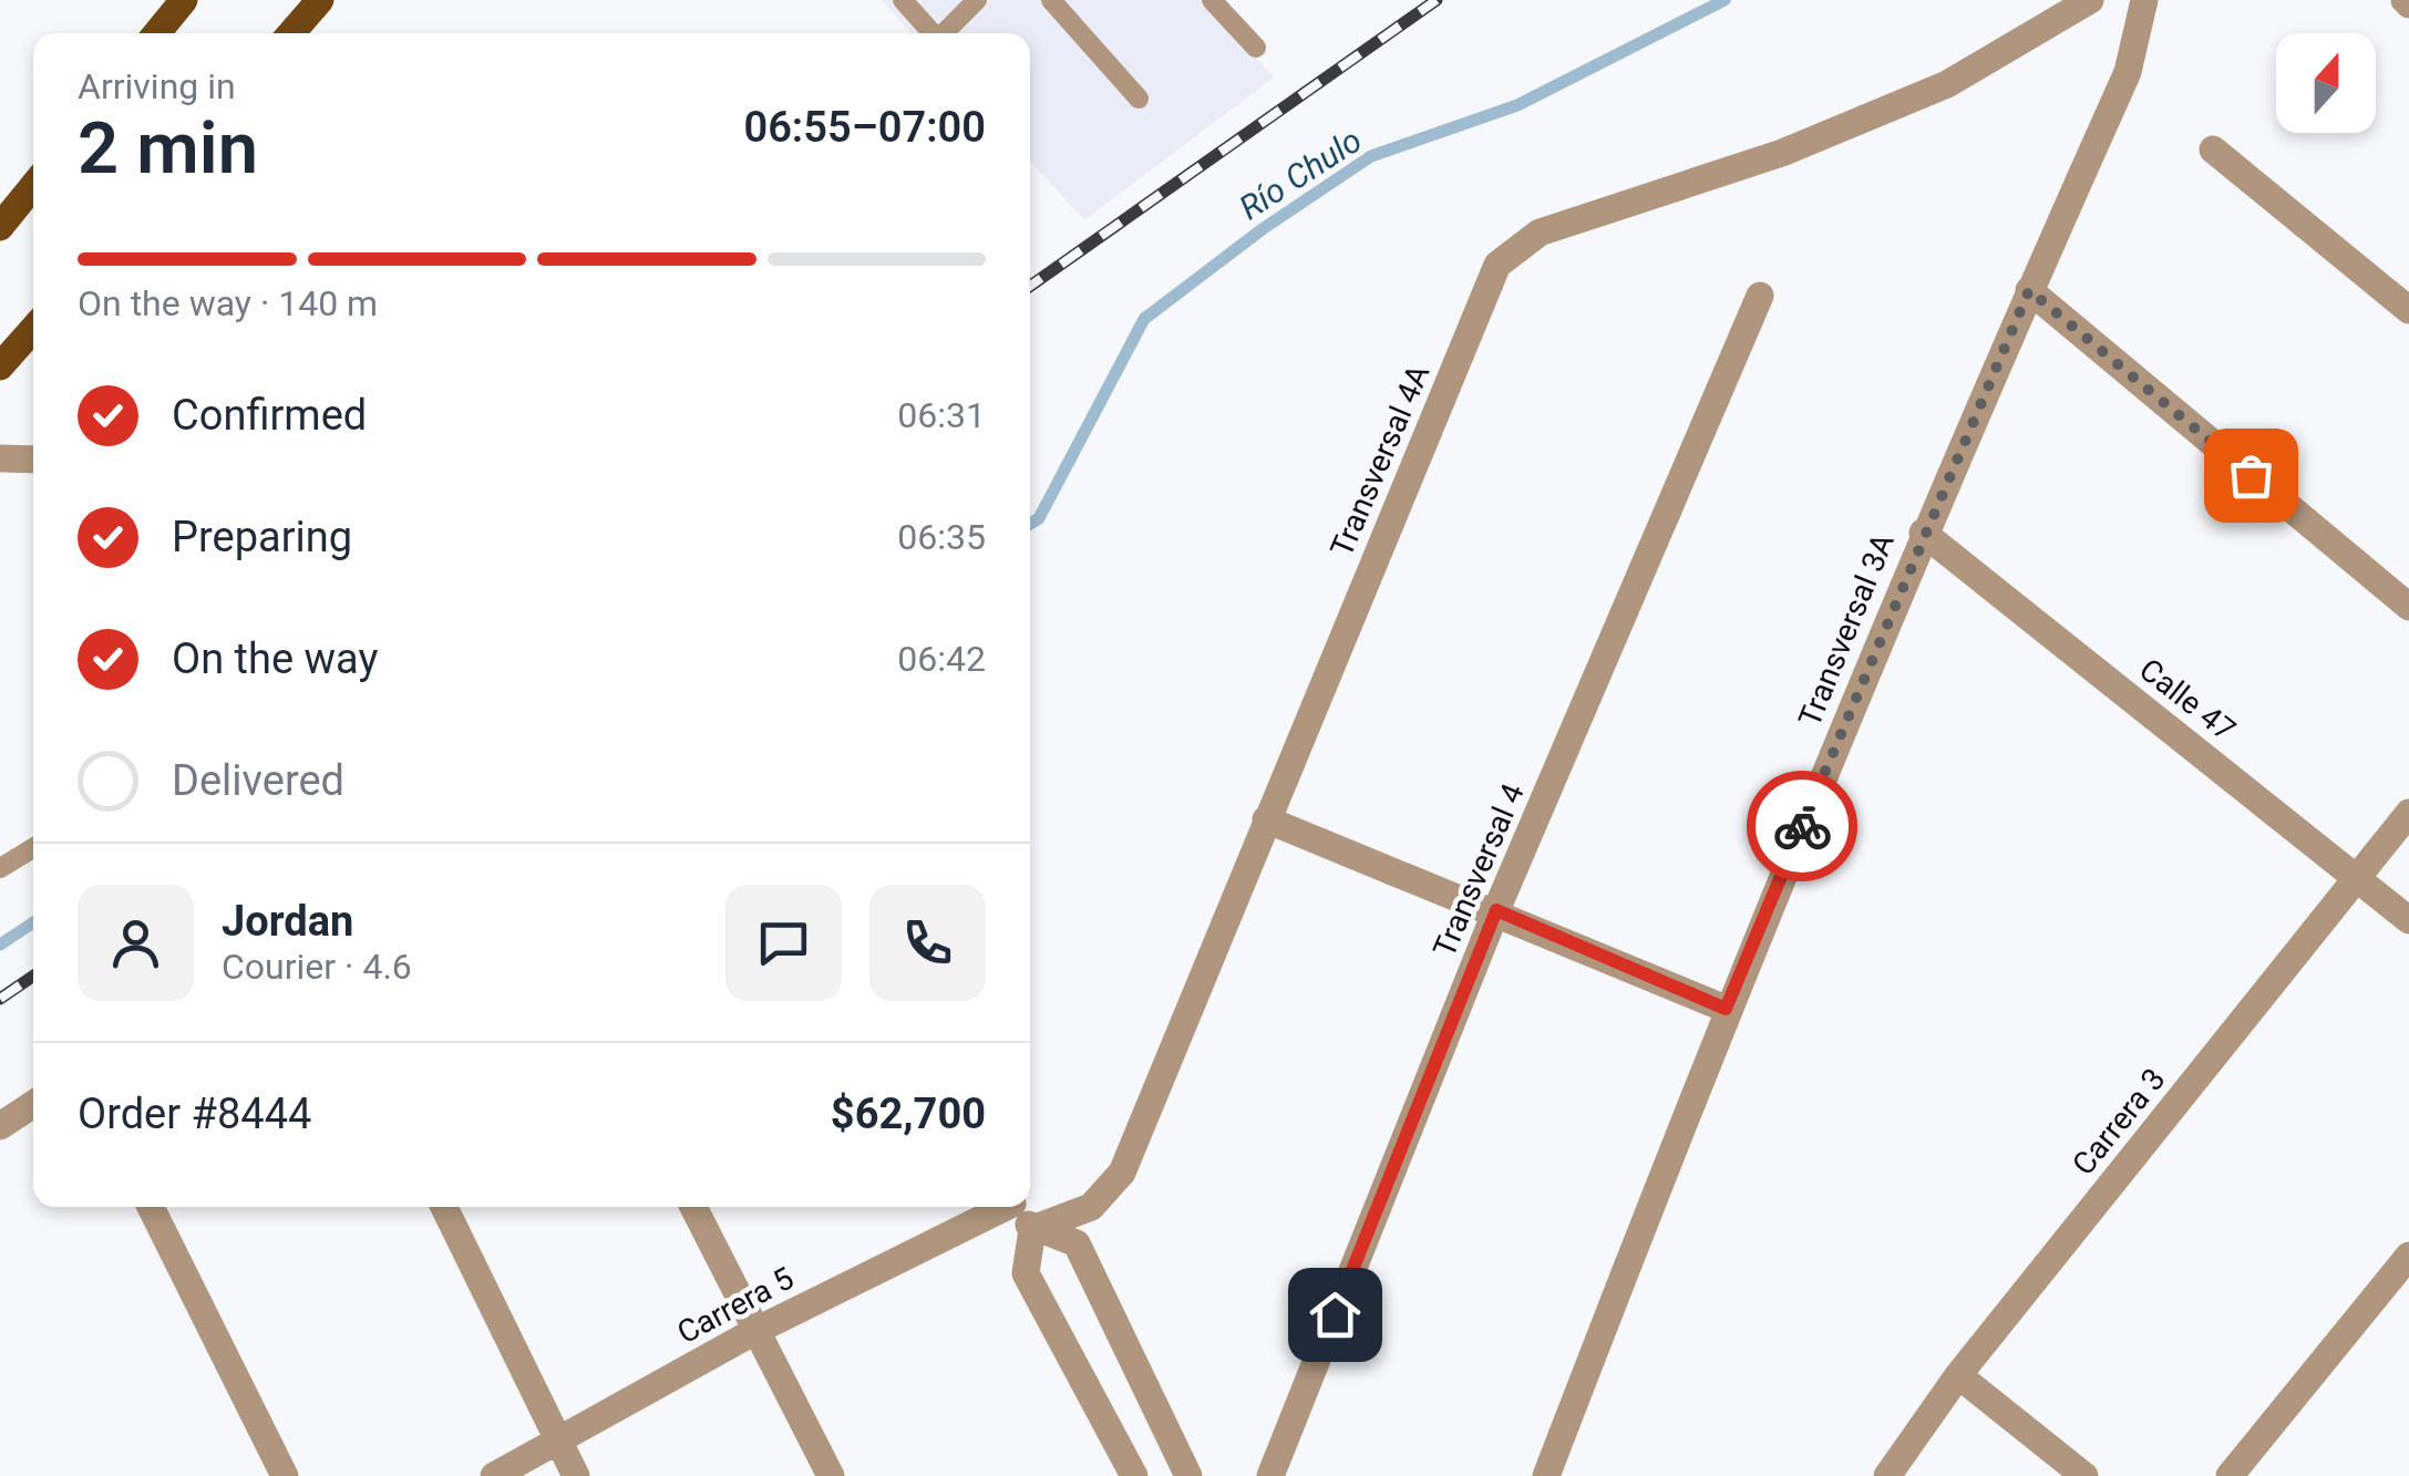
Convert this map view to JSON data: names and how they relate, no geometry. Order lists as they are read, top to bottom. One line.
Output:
{"streets":{"street":["Transversal 4A","Transversal 3A","Calle 47","Transversal 4","Carrera 3","Carrera 5"]},"crossings":[["Transversal 3A","Calle 47"],["Calle 47","Carrera 3"]],"water":["Río Chulo"],"north":"top","page":{"heading":["2 min","Arriving in","06:55–07:00"],"panel":["Jordan","Courier · 4.6","Order #8444","$62,700"],"bar":"On the way · 140 m","list":[["Confirmed","06:31"],["Preparing","06:35"],["On the way","06:42"],"Delivered"]}}
